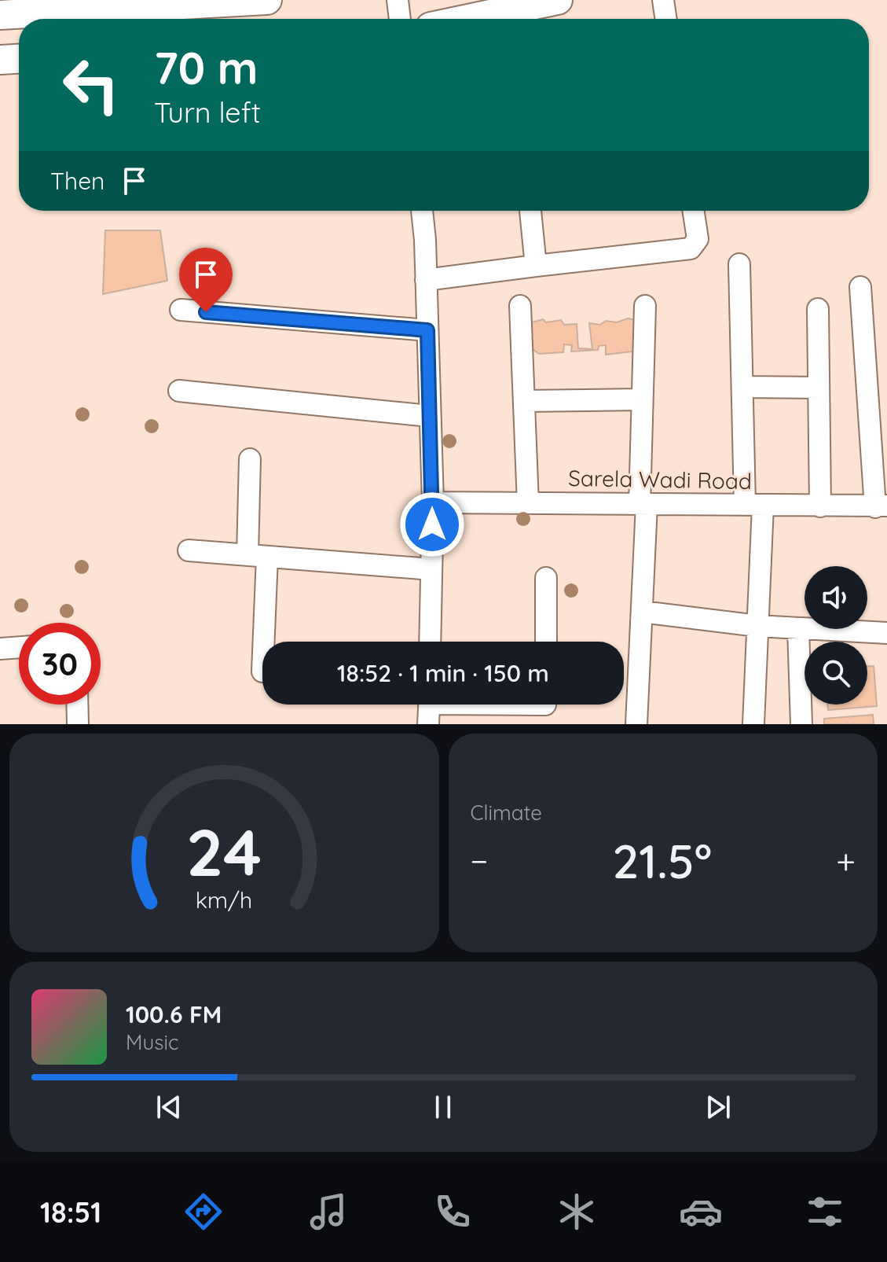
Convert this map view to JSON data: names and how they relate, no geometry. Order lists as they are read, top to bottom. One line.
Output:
{"streets":{"street":["Sarela Wadi Road"]},"page":{"turn":["70 m","Turn left"],"then":"Then","limit":"30","trip":"18:52 · 1 min · 150 m","tile":"Climate","heat":["−","21.5°","+"],"song":["100.6 FM","Music"],"tabs":"18:51","gauge":["24","km/h"]}}
